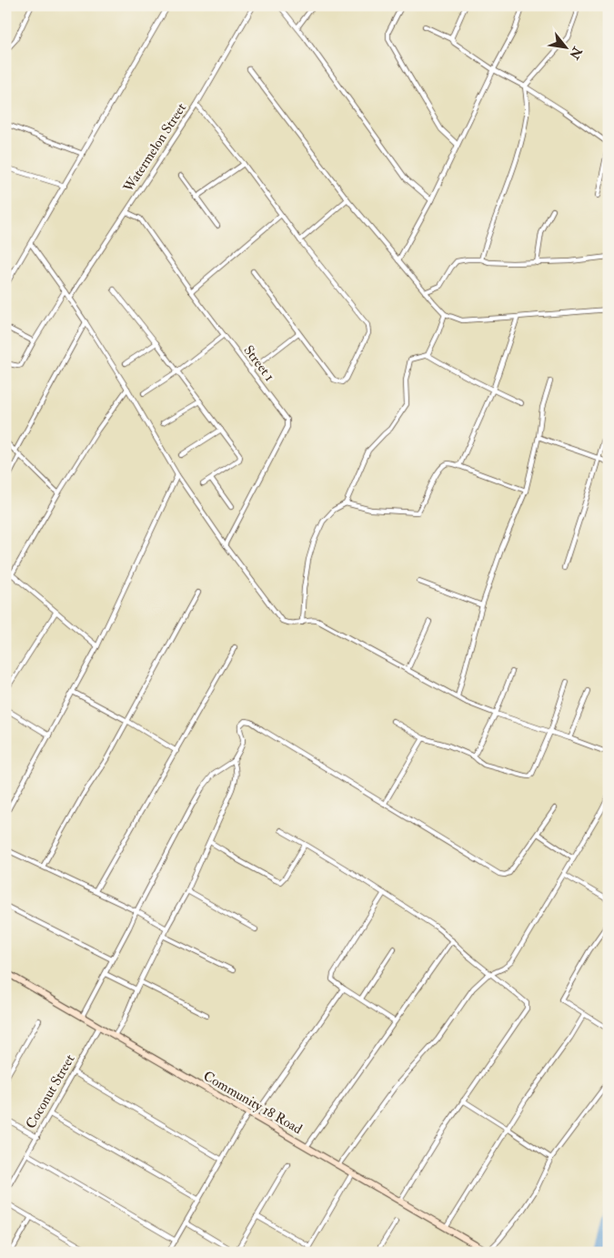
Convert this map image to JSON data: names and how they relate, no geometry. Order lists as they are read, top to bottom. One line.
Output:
{"streets":{"main road":["Community 18 Road"],"street":["Watermelon Street","Street 1","Coconut Street"]},"crossings":[["Watermelon Street","Street 1"],["Coconut Street","Community 18 Road"]],"north":"bottom right"}
